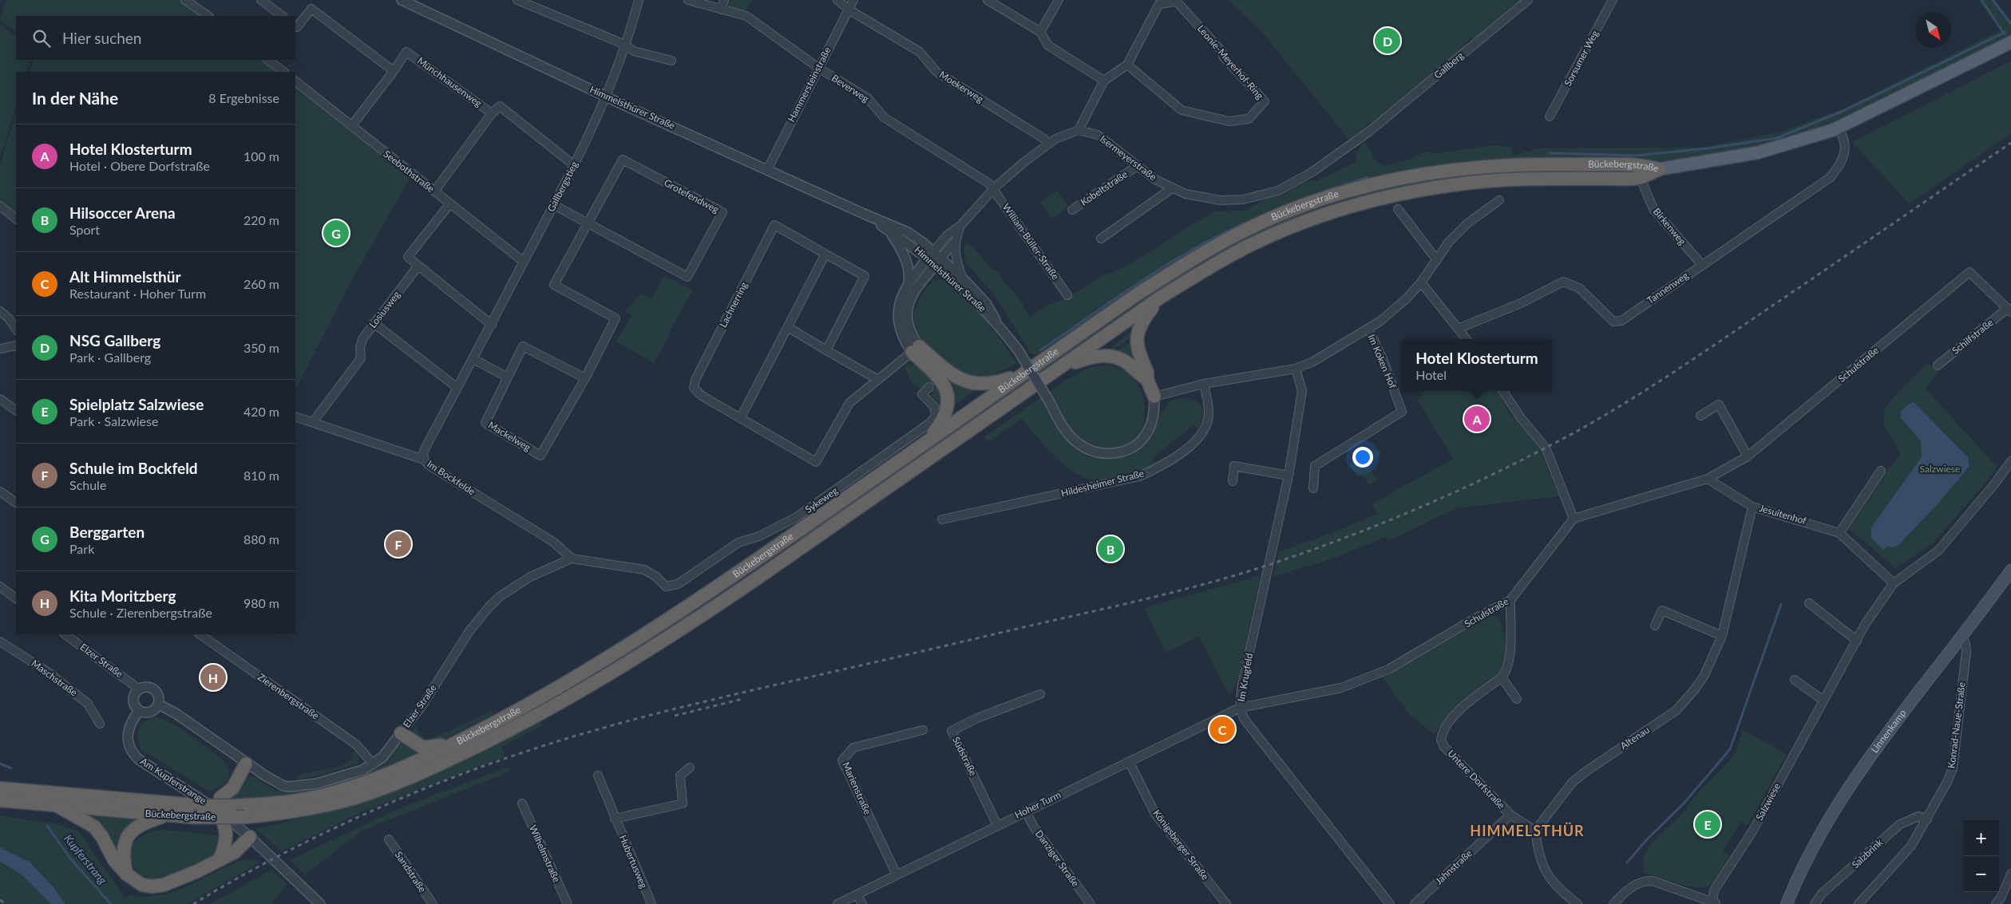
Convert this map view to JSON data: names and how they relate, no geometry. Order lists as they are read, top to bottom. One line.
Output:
{"streets":{"highway":["Bückebergstraße"],"main road":["Linnenkamp"],"street":["Sorsumer Weg","Leonie-Meyerhof-Ring","Gallberg","Münchhausenweg","Hammersteinstraße","Moekerweg","Beverweg","Himmelsthürer Straße","Isermeyerstraße","Seebothstraße","Gallbergstieg","Kobeltstraße","Grotefendweg","Birkenweg","William-Büller-Straße","Tannenweg","Lachnerring","Losiusweg","Schilfstraße","Im Koken Hof","Schulstraße","Mackelweg","Im Bockfelde","Hildesheimer Straße","Sykeweg","Jesuitenhof","Elzer Straße","Im Krugfeld","Maschstraße","Zierenbergstraße","Konrad-Naue-Straße","Altenau","Südstraße","Untere Dorfstraße","Am Kupferstrange","Marienstraße","Salzwiese","Hoher Turm","Königsberger Straße","Wilhelmstraße","Salzbrink","Danziger Straße","Hubertusweg","Jahnstraße","Sandstraße"]},"crossings":[["Gallberg","Isermeyerstraße"],["Münchhausenweg","Seebothstraße"],["Münchhausenweg","Gallbergstieg"],["Hammersteinstraße","Moekerweg"],["Hammersteinstraße","Beverweg"],["Hammersteinstraße","Himmelsthürer Straße"],["Beverweg","William-Büller-Straße"],["Himmelsthürer Straße","Gallbergstieg"],["Isermeyerstraße","Kobeltstraße"],["Seebothstraße","Gallbergstieg"],["Gallbergstieg","Grotefendweg"],["Gallbergstieg","Im Bockfelde"],["Grotefendweg","Mackelweg"],["Birkenweg","Tannenweg"],["Losiusweg","Im Bockfelde"],["Schilfstraße","Schulstraße"],["Schulstraße","Jesuitenhof"],["Schulstraße","Im Krugfeld"],["Schulstraße","Untere Dorfstraße"],["Schulstraße","Hoher Turm"],["Im Bockfelde","Sykeweg"],["Im Bockfelde","Elzer Straße"],["Sykeweg","Elzer Straße"],["Jesuitenhof","Altenau"],["Jesuitenhof","Salzwiese"],["Elzer Straße","Zierenbergstraße"],["Elzer Straße","Am Kupferstrange"],["Im Krugfeld","Hoher Turm"],["Konrad-Naue-Straße","Linnenkamp"],["Konrad-Naue-Straße","Salzbrink"],["Altenau","Untere Dorfstraße"],["Südstraße","Hoher Turm"],["Untere Dorfstraße","Jahnstraße"],["Marienstraße","Hoher Turm"],["Hoher Turm","Königsberger Straße"],["Hoher Turm","Danziger Straße"]],"districts":["HIMMELSTHÜR"],"water":["Kupferstrang"],"parks":["Salzwiese"],"north":"bottom right","page":{"search":"Hier suchen","pins":["D","G","A","F","B","H","C","E"],"heading":["In der Nähe","8 Ergebnisse"],"list":[{"mark":"A","name":"Hotel Klosterturm","note":"Hotel · Obere Dorfstraße","value":"100 m"},{"mark":"B","name":"Hilsoccer Arena","note":"Sport","value":"220 m"},{"mark":"C","name":"Alt Himmelsthür","note":"Restaurant · Hoher Turm","value":"260 m"},{"mark":"D","name":"NSG Gallberg","note":"Park · Gallberg","value":"350 m"},{"mark":"E","name":"Spielplatz Salzwiese","note":"Park · Salzwiese","value":"420 m"},{"mark":"F","name":"Schule im Bockfeld","note":"Schule","value":"810 m"},{"mark":"G","name":"Berggarten","note":"Park","value":"880 m"},{"mark":"H","name":"Kita Moritzberg","note":"Schule · Zierenbergstraße","value":"980 m"}],"popup":["Hotel Klosterturm","Hotel"],"map_buttons":["+","−"]}}
